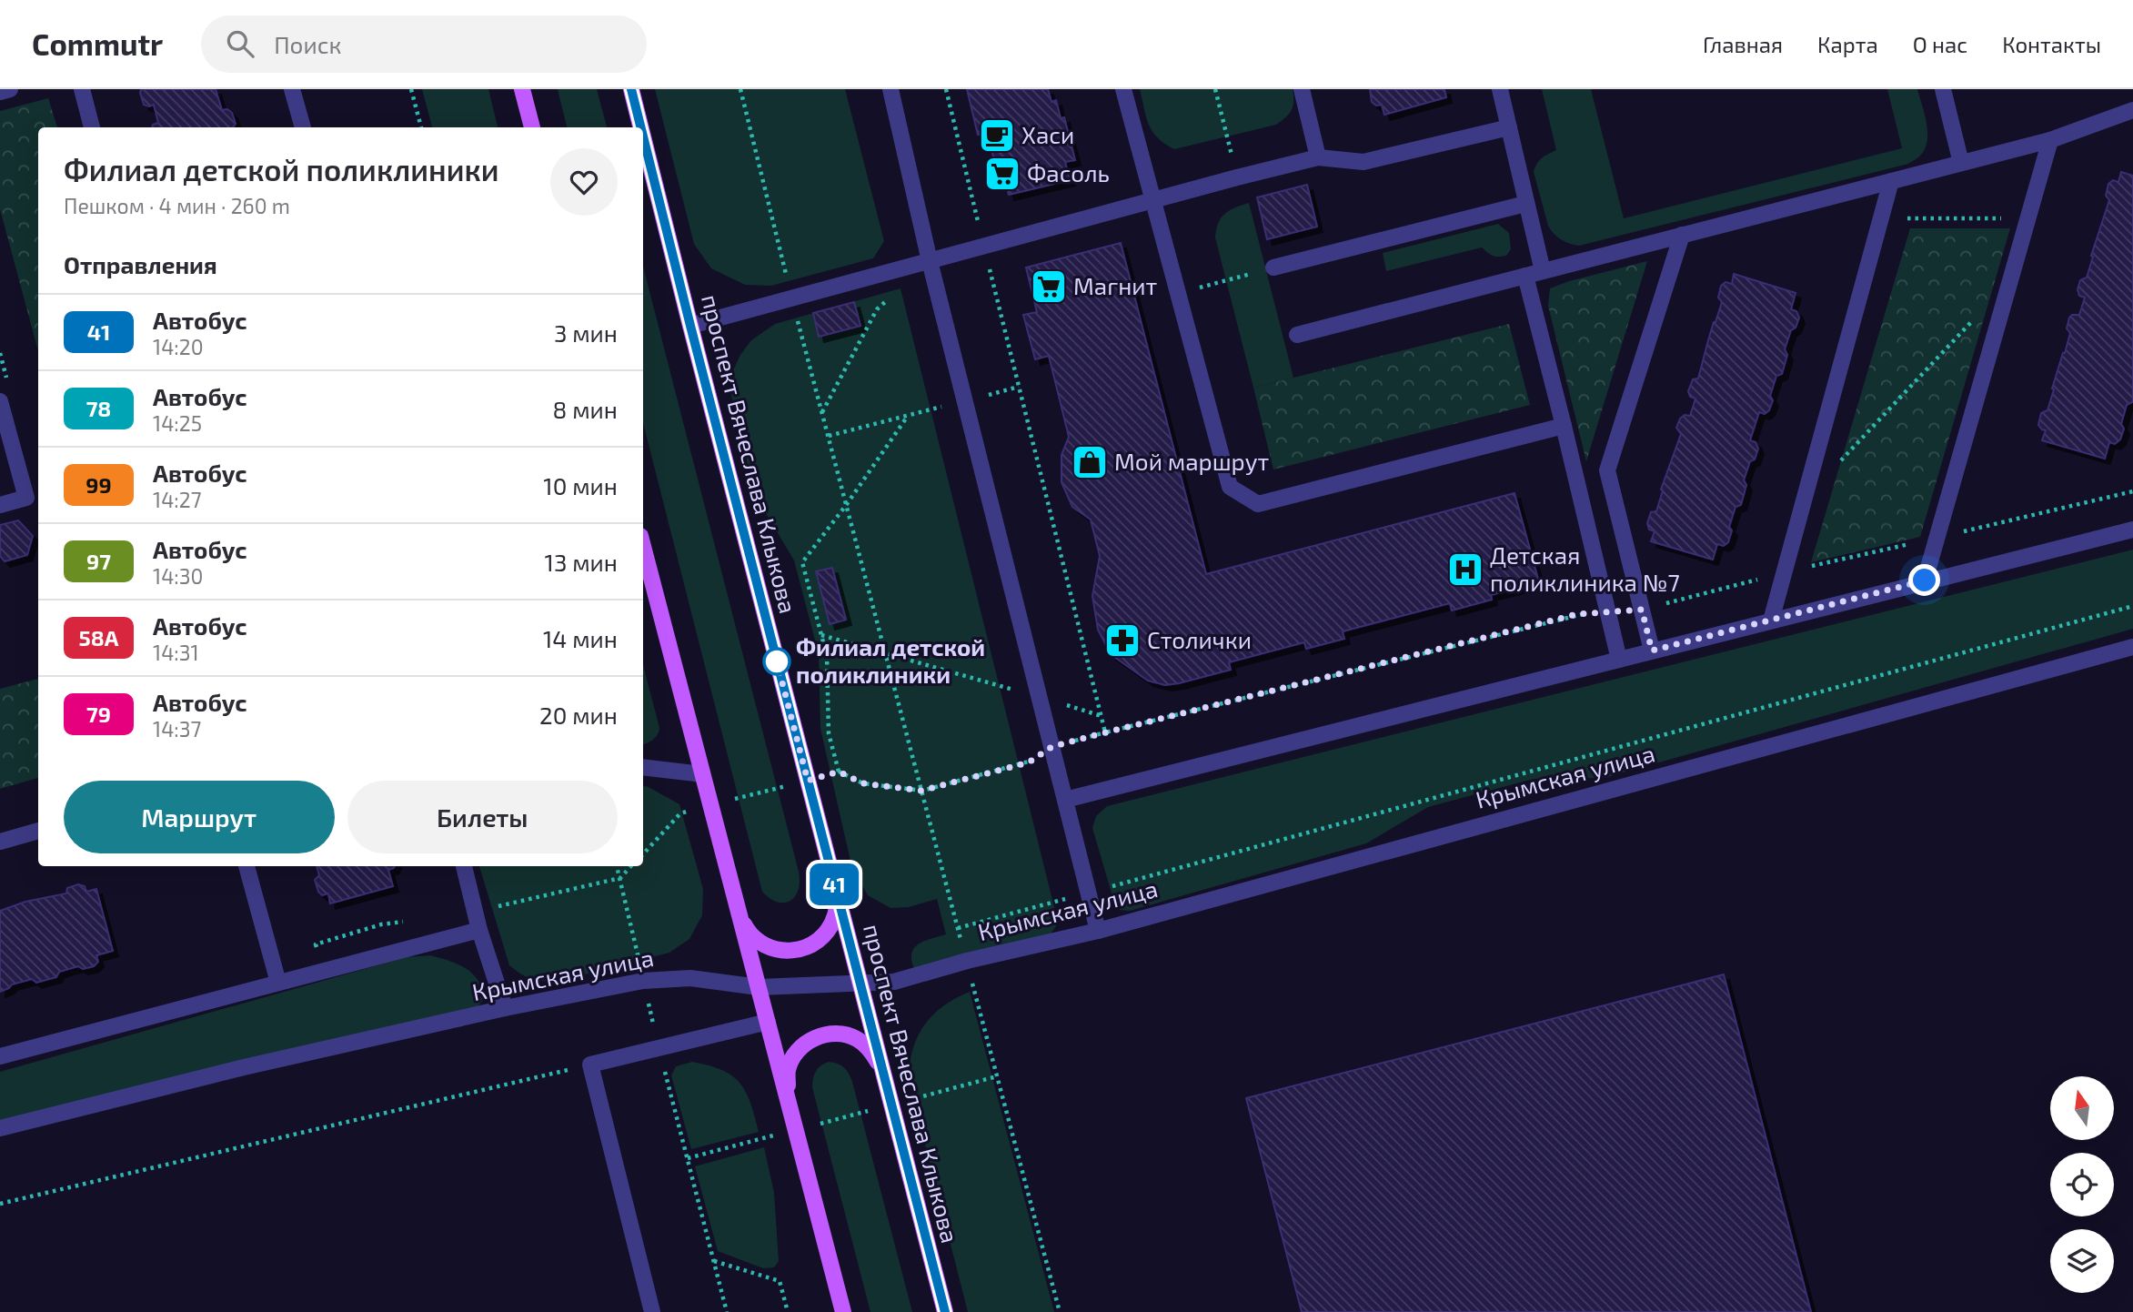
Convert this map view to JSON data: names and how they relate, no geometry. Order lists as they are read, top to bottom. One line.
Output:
{"streets":{"main road":["проспект Вячеслава Клыкова"],"street":["Крымская улица"]},"crossings":[["проспект Вячеслава Клыкова","Крымская улица"]],"places":{"cafe":["Хаси"],"supermarket":["Фасоль","Магнит"],"shop":["Мой маршрут"],"hospital":["Детская поликлиника №7"],"pharmacy":["Столички"],"other":["Филиал детской поликлиники"]},"lines":["bus line 41"],"north":"top","page":{"header":"Commutr","search":"Поиск","nav":["Главная","Карта","О нас","Контакты"],"on_map":"41","heading":[["Филиал детской поликлиники","Пешком · 4 мин · 260 m"],"Отправления"],"list":[{"mark":"41","name":"Автобус","note":"14:20","value":"3 мин"},{"mark":"78","name":"Автобус","note":"14:25","value":"8 мин"},{"mark":"99","name":"Автобус","note":"14:27","value":"10 мин"},{"mark":"97","name":"Автобус","note":"14:30","value":"13 мин"},{"mark":"58А","name":"Автобус","note":"14:31","value":"14 мин"},{"mark":"79","name":"Автобус","note":"14:37","value":"20 мин"}],"buttons":["Маршрут","Билеты"]}}
